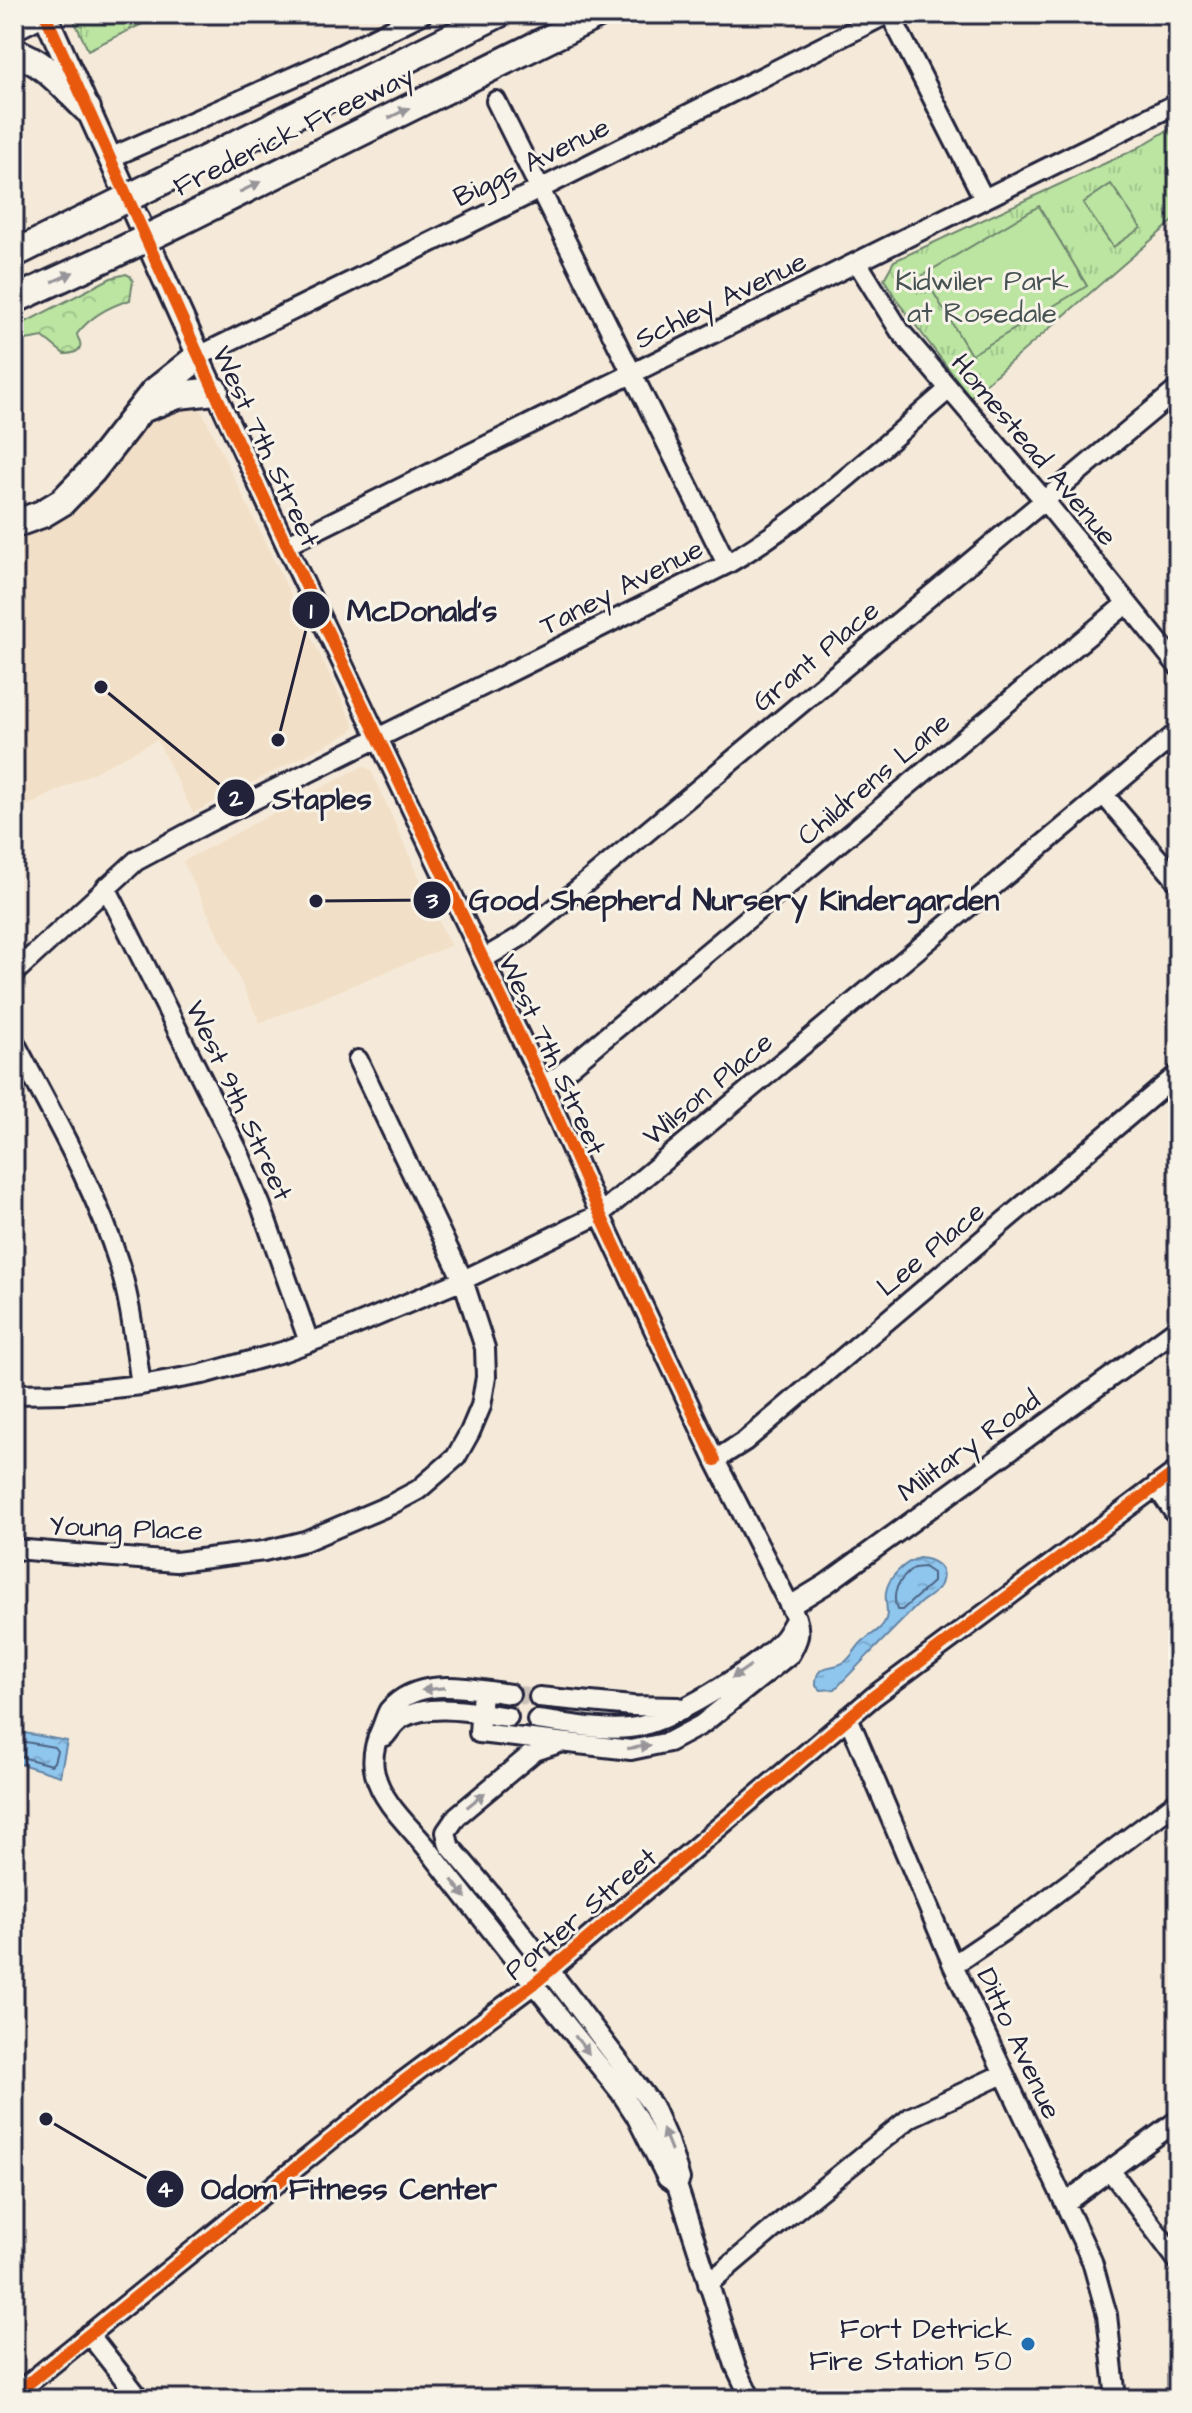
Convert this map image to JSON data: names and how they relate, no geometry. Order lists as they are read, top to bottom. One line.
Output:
{"streets":{"highway":["Frederick Freeway"],"main road":["West 7th Street"],"street":["Biggs Avenue","Schley Avenue","Homestead Avenue","Taney Avenue","Grant Place","Childrens Lane","Wilson Place","West 9th Street","Lee Place","Military Road","Young Place","Porter Street","Ditto Avenue"]},"crossings":[["Biggs Avenue","West 7th Street"],["Schley Avenue","West 7th Street"],["Schley Avenue","Homestead Avenue"],["West 7th Street","Taney Avenue"],["West 7th Street","Grant Place"],["West 7th Street","Childrens Lane"],["West 7th Street","Wilson Place"],["West 7th Street","Lee Place"],["West 7th Street","Military Road"],["Homestead Avenue","Taney Avenue"],["Homestead Avenue","Grant Place"],["Homestead Avenue","Childrens Lane"],["Taney Avenue","West 9th Street"],["Wilson Place","West 9th Street"],["Wilson Place","Young Place"],["Porter Street","Ditto Avenue"]],"parks":["Kidwiler Park at Rosedale"],"places":["Staples","McDonald's","Good Shepherd Nursery Kindergarden","Odom Fitness Center","Fort Detrick Fire Station 50"]}
